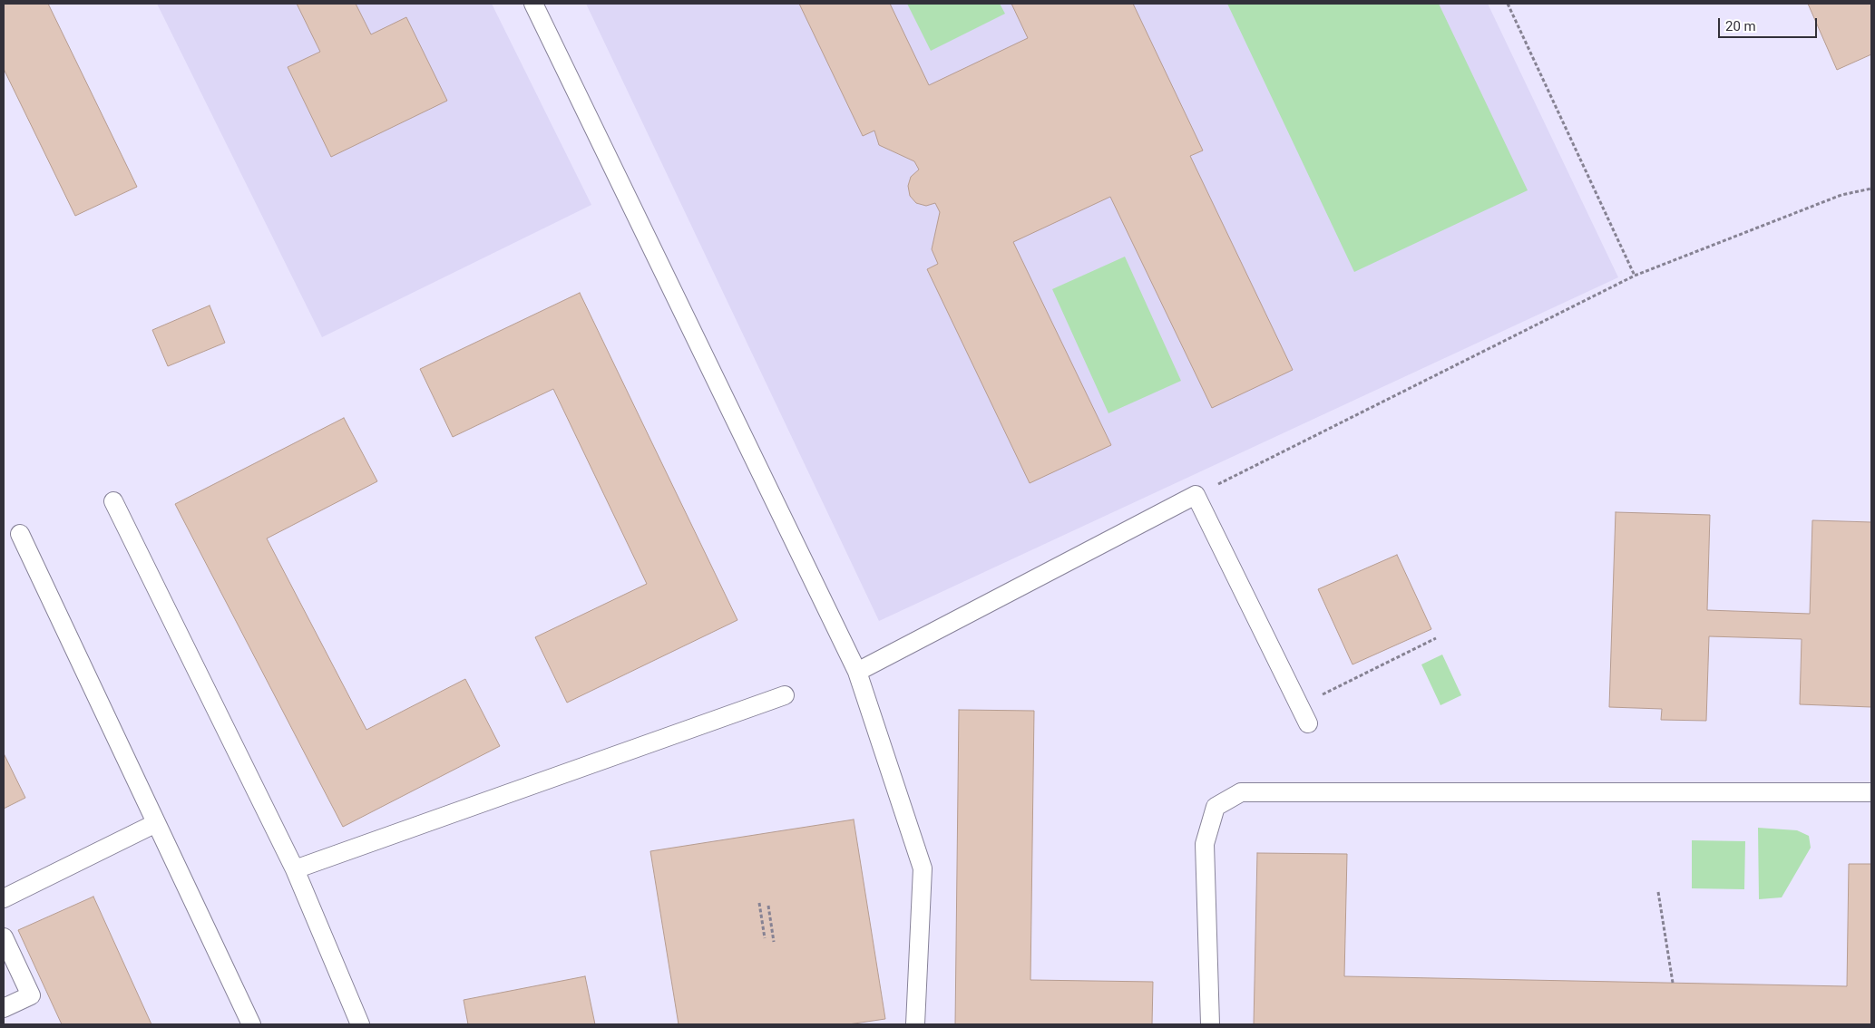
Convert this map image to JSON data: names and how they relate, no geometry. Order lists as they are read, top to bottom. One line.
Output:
{"scale_bar":"20 m"}
